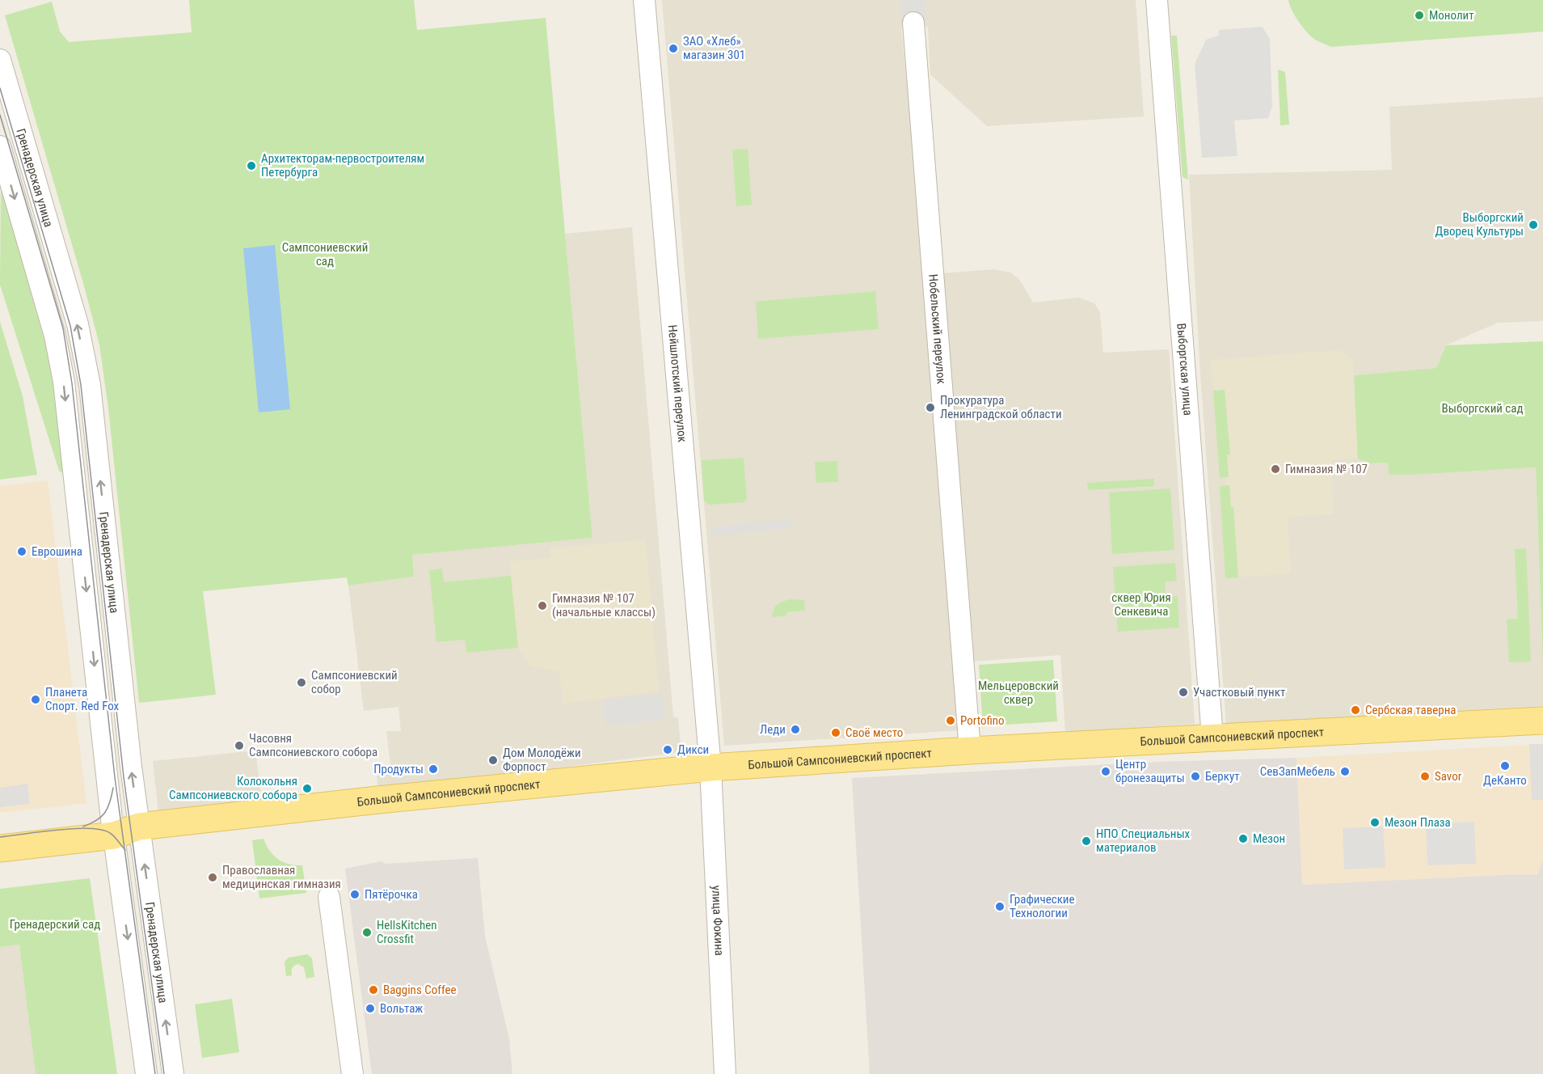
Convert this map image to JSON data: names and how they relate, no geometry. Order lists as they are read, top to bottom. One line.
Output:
{"streets":{"main road":["Большой Сампсониевский проспект"],"street":["Гренадерская улица","Нобельский переулок","Выборгская улица","Нейшлотский переулок","улица Фокина"]},"crossings":[["Гренадерская улица","Большой Сампсониевский проспект"],["Нобельский переулок","Большой Сампсониевский проспект"],["Выборгская улица","Большой Сампсониевский проспект"],["Нейшлотский переулок","Большой Сампсониевский проспект"],["Нейшлотский переулок","улица Фокина"],["Большой Сампсониевский проспект","улица Фокина"]],"parks":["Сампсониевский сад","Выборгский сад","сквер Юрия Сенкевича","Мельцеровский сквер","Гренадерский сад"],"places":["Монолит","ЗАО «Хлеб» магазин 301","Архитекторам-первостроителям Петербурга","Выборгский Дворец Культуры","Прокуратура Ленинградской области","Гимназия № 107","Еврошина","Гимназия № 107 (начальные классы)","Сампсониевский собор","Участковый пункт","Планета Спорт. Red Fox","Сербская таверна","Portofino","Леди","Своё место","Часовня Сампсониевского собора","Дикси","Дом Молодёжи Форпост","ДеКанто","Продукты","Центр бронезащиты","СевЗапМебель","Беркут","Savor","Колокольня Сампсониевского собора","Мезон Плаза","Мезон","НПО Специальных материалов","Православная медицинская гимназия","Пятёрочка","Графические Технологии","HellsKitchen Crossfit","Baggins Coffee","Вольтаж"]}
